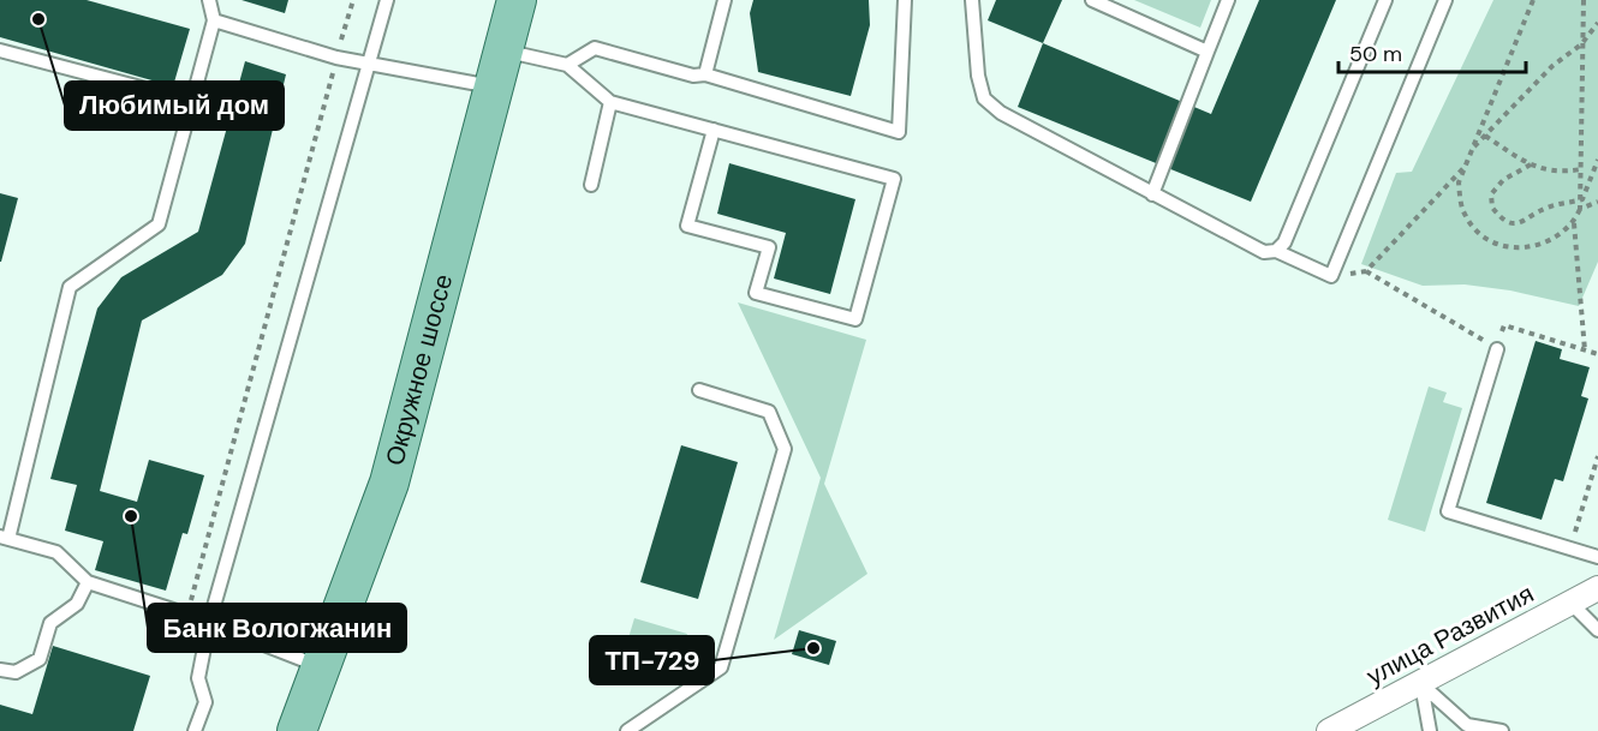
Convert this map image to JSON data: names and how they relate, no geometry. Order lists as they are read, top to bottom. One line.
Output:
{"streets":{"main road":["Окружное шоссе"],"street":["улица Развития"]},"places":["Любимый дом","Банк Вологжанин","ТП-729"],"scale_bar":"50 m"}
